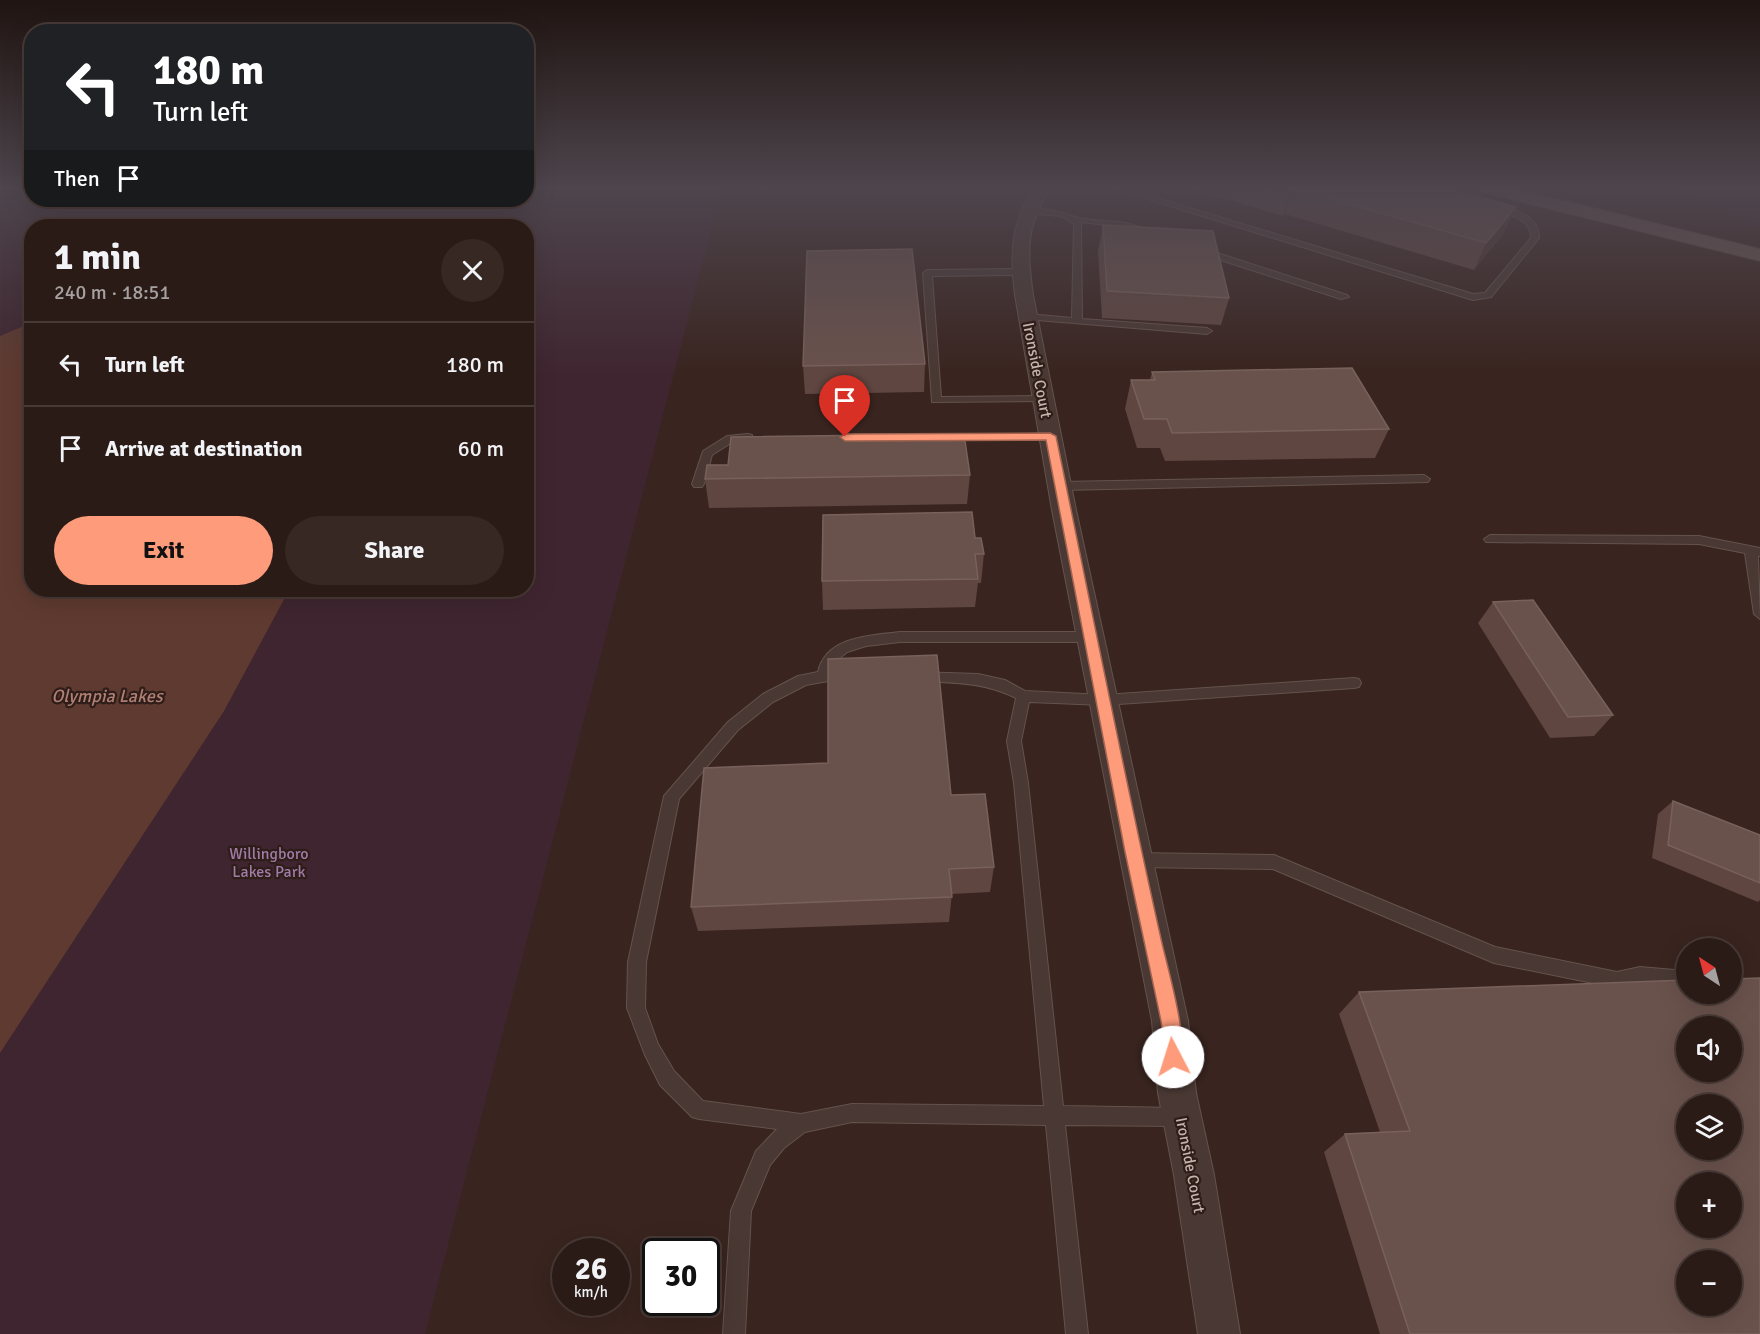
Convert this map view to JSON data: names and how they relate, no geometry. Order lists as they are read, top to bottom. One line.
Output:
{"streets":{"street":["Ironside Court"]},"water":["Olympia Lakes"],"parks":["Willingboro Lakes Park"],"north":"top left","page":{"turn":["180 m","Turn left"],"then":"Then","heading":["1 min","240 m · 18:51"],"list":[{"name":"Turn left","value":"180 m"},{"name":"Arrive at destination","value":"60 m"}],"buttons":["Exit","Share"],"map_buttons":["+","−"],"speed":"26 km/h","limit":"30"}}
